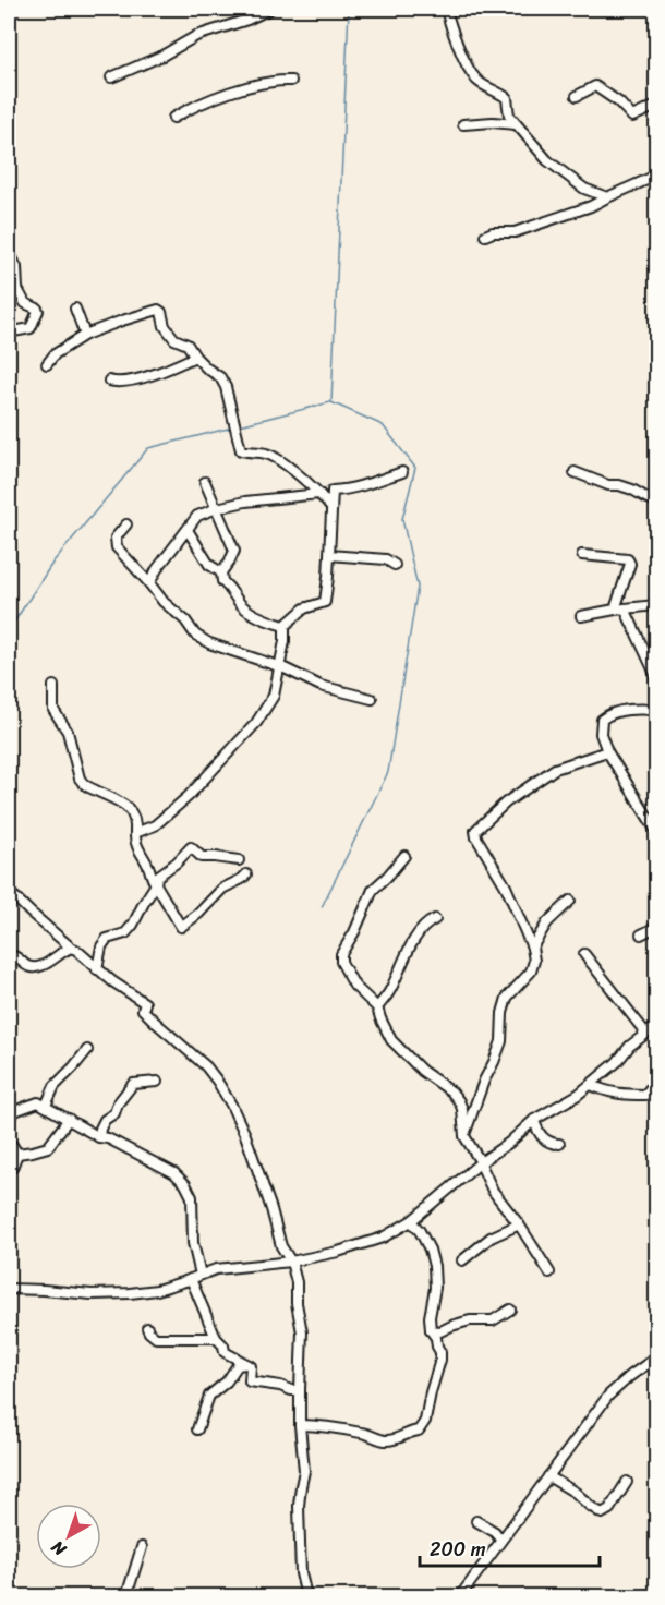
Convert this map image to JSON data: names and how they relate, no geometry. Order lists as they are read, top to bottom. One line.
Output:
{"scale_bar":"200 m","north":"bottom left"}
